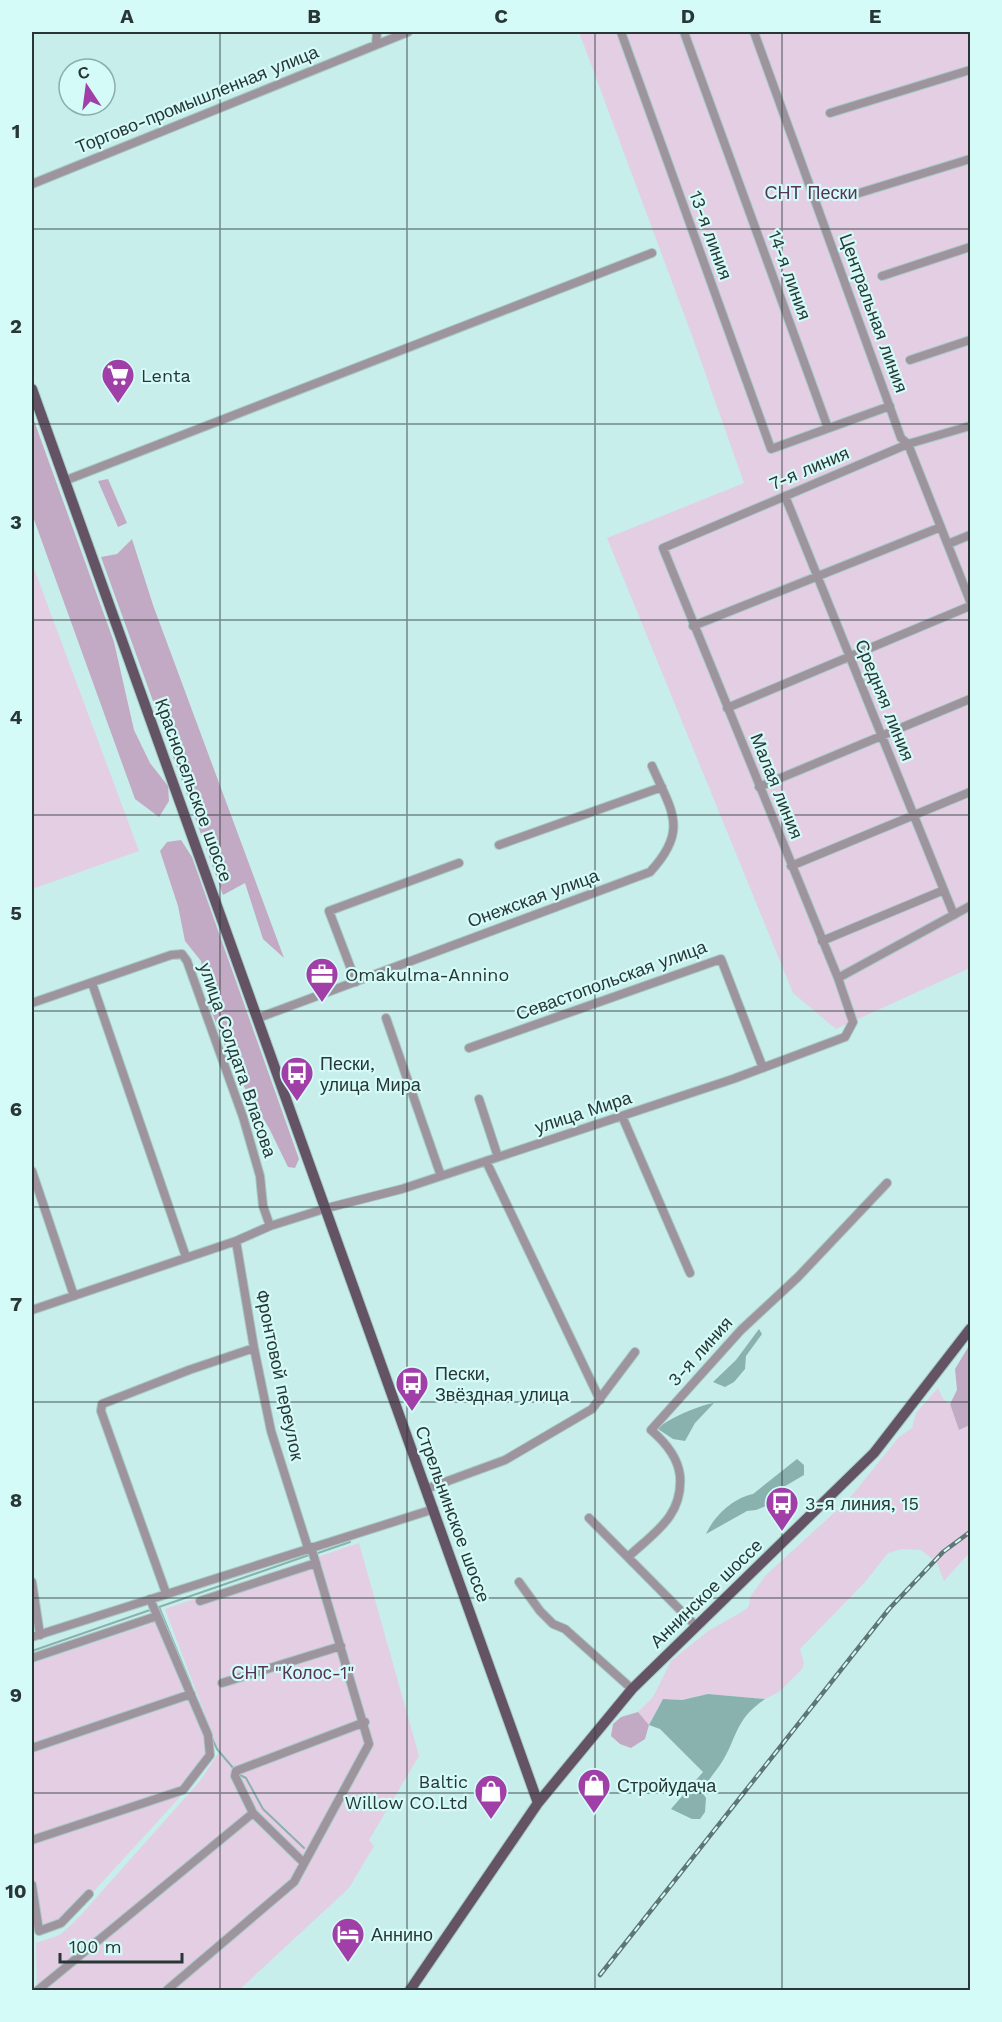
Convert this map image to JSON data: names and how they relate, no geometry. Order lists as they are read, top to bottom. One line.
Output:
{"streets":{"main road":["Красносельское шоссе","Стрельнинское шоссе","Аннинское шоссе"],"street":["Торгово-промышленная улица","13-я линия","14-я линия","Центральная линия","7-я линия","Средняя линия","Малая линия","Онежская улица","Севастопольская улица","улица Солдата Власова","улица Мира","3-я линия","Фронтовой переулок"]},"crossings":[["13-я линия","14-я линия"],["Центральная линия","7-я линия"],["7-я линия","Средняя линия"],["7-я линия","Малая линия"],["Малая линия","улица Мира"],["Красносельское шоссе","Онежская улица"],["Красносельское шоссе","улица Мира"],["Красносельское шоссе","Стрельнинское шоссе"],["Севастопольская улица","улица Мира"],["улица Солдата Власова","улица Мира"],["улица Мира","Фронтовой переулок"],["улица Мира","Стрельнинское шоссе"],["Стрельнинское шоссе","Аннинское шоссе"]],"parks":["СНТ Пески","СНТ \"Колос-1\""],"places":{"supermarket":["Lenta"],"office":["Omakulma-Annino"],"bus stop":["Пески, улица Мира","Пески, Звёздная улица","3-я линия, 15"],"shop":["Стройудача","Baltic Willow CO.Ltd"],"hotel":["Аннино"]},"scale_bar":"100 m","north":"top","grid":{"columns":["A","B","C","D","E"],"rows":["1","2","3","4","5","6","7","8","9","10"]}}
